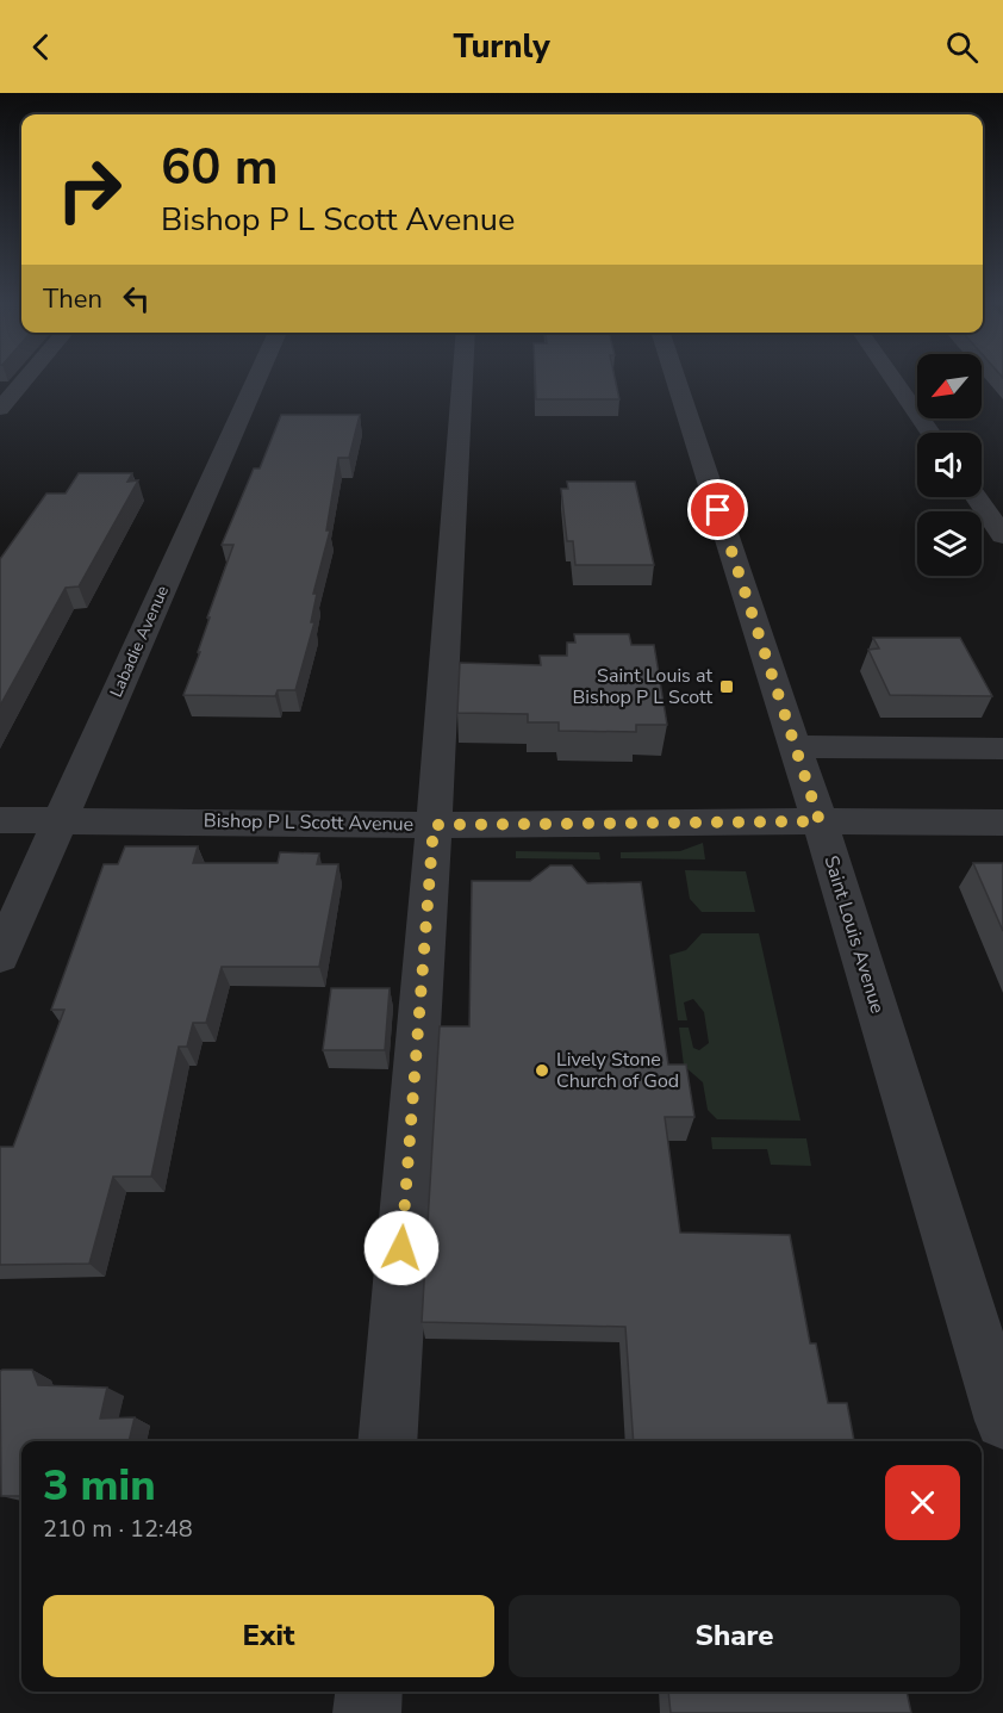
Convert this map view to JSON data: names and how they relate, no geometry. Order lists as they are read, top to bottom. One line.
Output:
{"streets":{"street":["Labadie Avenue","Bishop P L Scott Avenue","Saint Louis Avenue"]},"crossings":[["Labadie Avenue","Bishop P L Scott Avenue"],["Bishop P L Scott Avenue","Saint Louis Avenue"]],"places":{"transit":["Saint Louis at Bishop P L Scott"],"other":["Lively Stone Church of God"]},"north":"bottom left","page":{"header":"Turnly","turn":["60 m","Bishop P L Scott Avenue"],"then":"Then","heading":["3 min","210 m · 12:48"],"buttons":["Exit","Share"]}}
